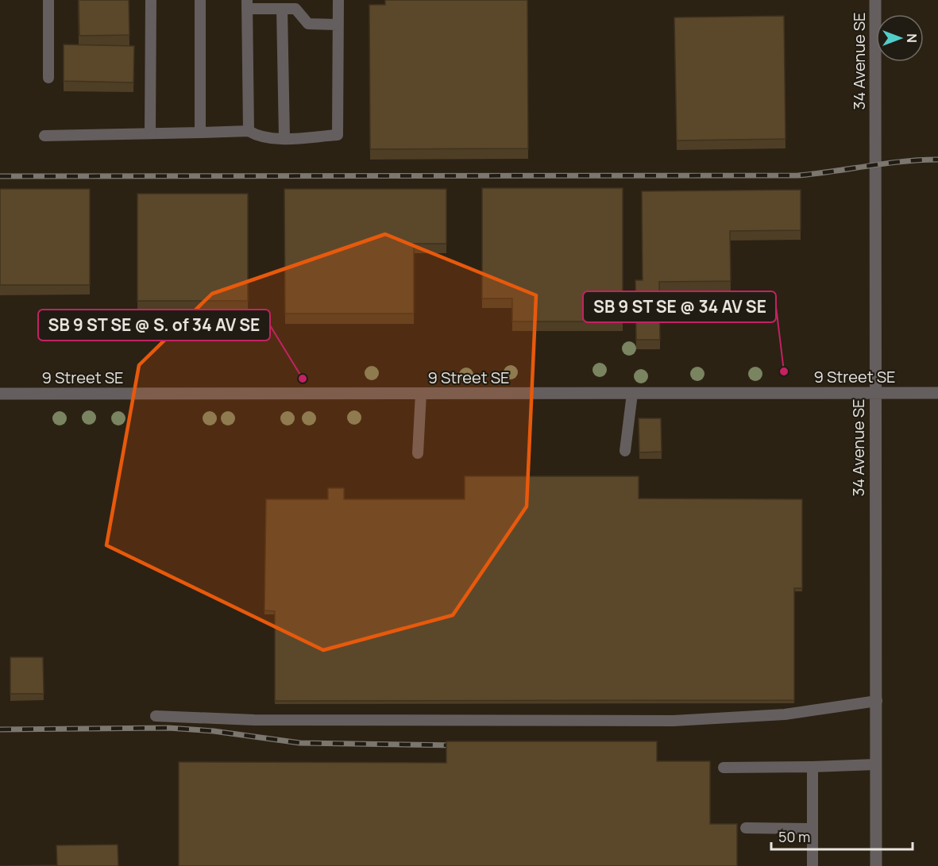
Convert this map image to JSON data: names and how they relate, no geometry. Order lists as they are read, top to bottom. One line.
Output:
{"streets":{"street":["34 Avenue SE","9 Street SE"]},"crossings":[["34 Avenue SE","9 Street SE"]],"places":["SB 9 ST SE @ 34 AV SE","SB 9 ST SE @ S. of 34 AV SE"],"scale_bar":"50 m","north":"right"}
